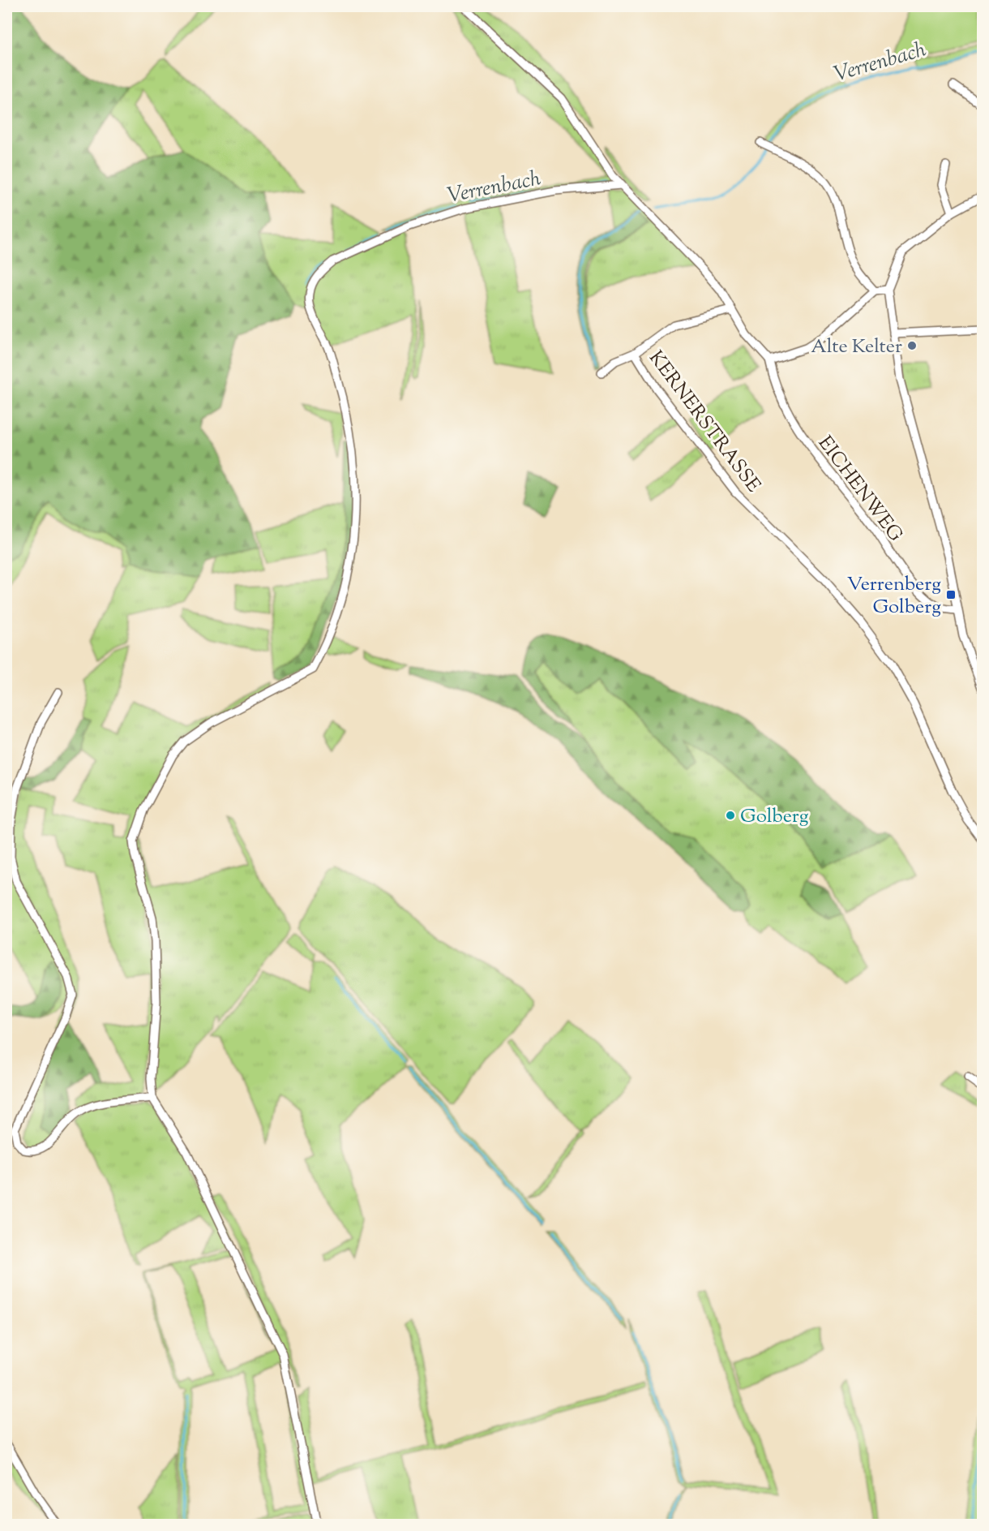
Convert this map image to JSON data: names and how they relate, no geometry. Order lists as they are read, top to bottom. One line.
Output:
{"streets":{"street":["KERNERSTRASSE","EICHENWEG"]},"water":["Verrenbach"],"places":{"other":["Alte Kelter","Golberg"],"transit":["Verrenberg Golberg"]}}
